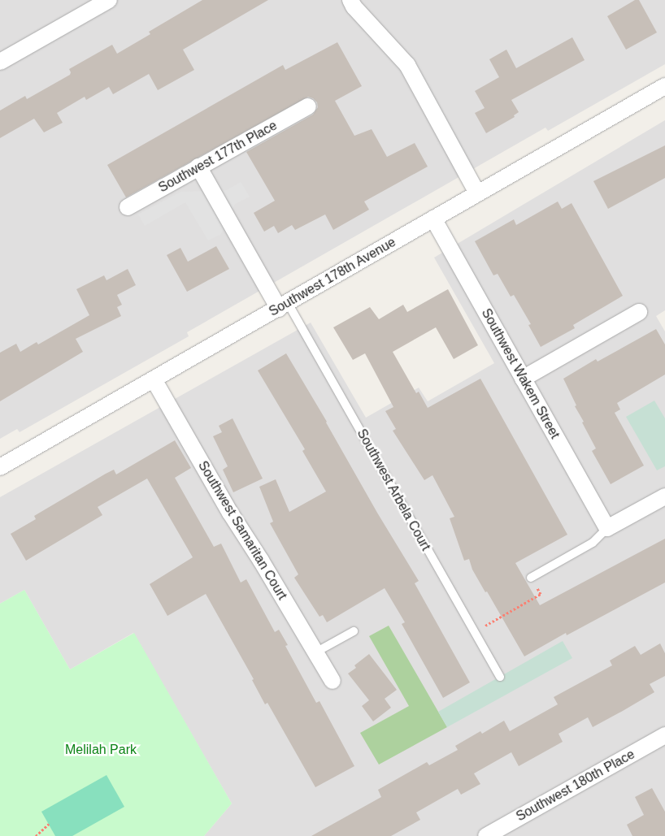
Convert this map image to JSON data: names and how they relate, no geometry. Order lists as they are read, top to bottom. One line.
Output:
{"streets":{"street":["Southwest 177th Place","Southwest 178th Avenue","Southwest Wakem Street","Southwest Arbela Court","Southwest Samaritan Court","Southwest 180th Place"]},"crossings":[["Southwest 177th Place","Southwest Arbela Court"],["Southwest 178th Avenue","Southwest Wakem Street"],["Southwest 178th Avenue","Southwest Arbela Court"],["Southwest 178th Avenue","Southwest Samaritan Court"]],"parks":["Melilah Park"]}
